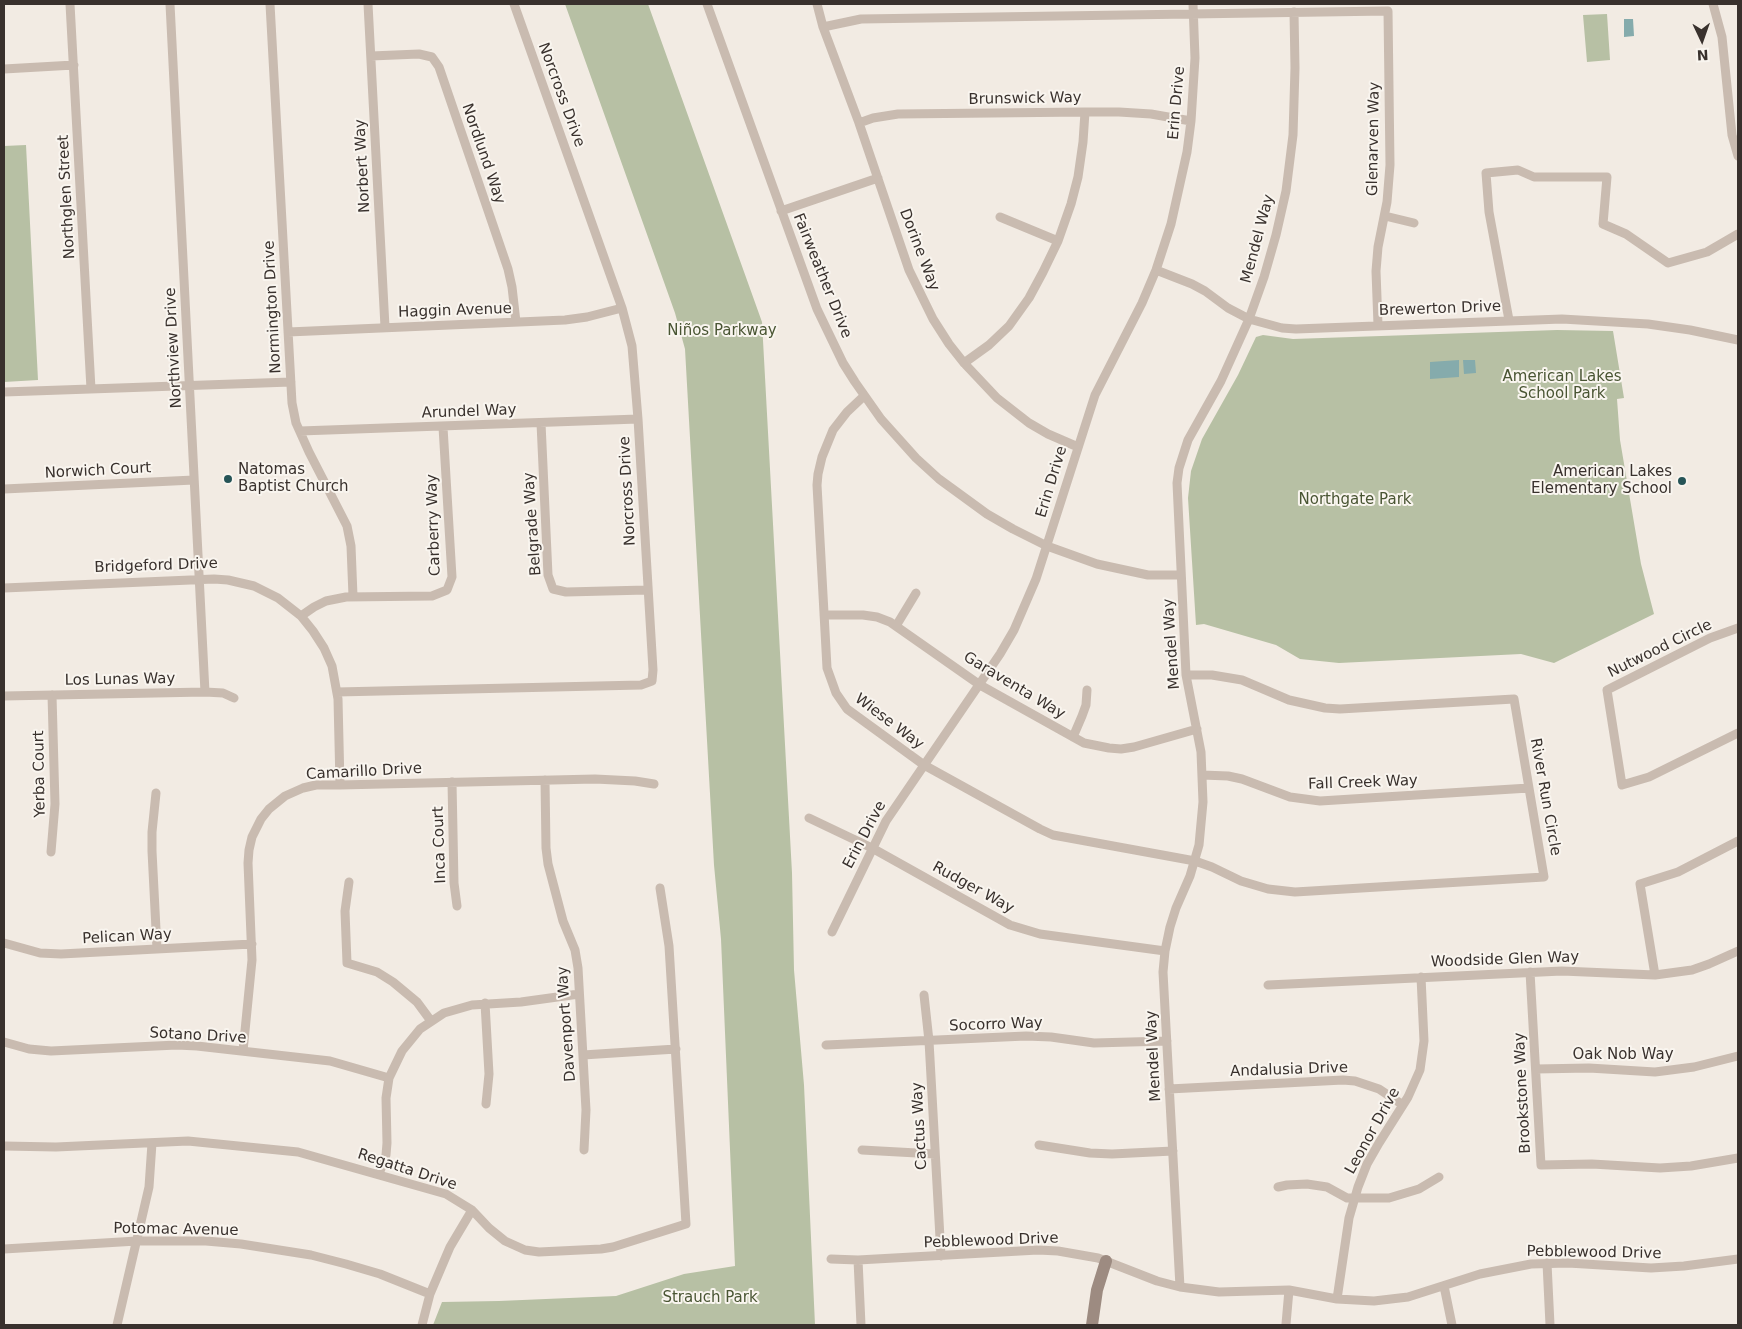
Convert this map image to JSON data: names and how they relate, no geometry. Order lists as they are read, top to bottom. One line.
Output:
{"streets":{"street":["Norcross Drive","Brunswick Way","Erin Drive","Glenarven Way","Nordlund Way","Norbert Way","Northglen Street","Mendel Way","Dorine Way","Fairweather Drive","Normington Drive","Brewerton Drive","Haggin Avenue","Northview Drive","Arundel Way","Norwich Court","Belgrade Way","Carberry Way","Bridgeford Drive","Nutwood Circle","Los Lunas Way","Garaventa Way","Wiese Way","Camarillo Drive","Yerba Court","Fall Creek Way","River Run Circle","Inca Court","Rudger Way","Pelican Way","Woodside Glen Way","Davenport Way","Socorro Way","Sotano Drive","Oak Nob Way","Andalusia Drive","Brookstone Way","Cactus Way","Leonor Drive","Regatta Drive","Potomac Avenue","Pebblewood Drive"]},"crossings":[["Norcross Drive","Haggin Avenue"],["Norcross Drive","Arundel Way"],["Norcross Drive","Belgrade Way"],["Norcross Drive","Bridgeford Drive"],["Brunswick Way","Erin Drive"],["Brunswick Way","Dorine Way"],["Erin Drive","Dorine Way"],["Erin Drive","Fairweather Drive"],["Erin Drive","Brewerton Drive"],["Erin Drive","Garaventa Way"],["Erin Drive","Wiese Way"],["Erin Drive","Rudger Way"],["Glenarven Way","Mendel Way"],["Glenarven Way","Brewerton Drive"],["Nordlund Way","Norbert Way"],["Nordlund Way","Haggin Avenue"],["Norbert Way","Haggin Avenue"],["Mendel Way","Fairweather Drive"],["Mendel Way","Brewerton Drive"],["Mendel Way","Garaventa Way"],["Mendel Way","Wiese Way"],["Mendel Way","Fall Creek Way"],["Mendel Way","River Run Circle"],["Mendel Way","Rudger Way"],["Mendel Way","Socorro Way"],["Mendel Way","Andalusia Drive"],["Mendel Way","Pebblewood Drive"],["Fairweather Drive","Wiese Way"],["Normington Drive","Haggin Avenue"],["Normington Drive","Arundel Way"],["Normington Drive","Carberry Way"],["Northview Drive","Norwich Court"],["Northview Drive","Bridgeford Drive"],["Northview Drive","Los Lunas Way"],["Arundel Way","Belgrade Way"],["Arundel Way","Carberry Way"],["Carberry Way","Bridgeford Drive"],["Bridgeford Drive","Camarillo Drive"],["Los Lunas Way","Yerba Court"],["Garaventa Way","Wiese Way"],["Wiese Way","River Run Circle"],["Camarillo Drive","Inca Court"],["Camarillo Drive","Pelican Way"],["Camarillo Drive","Davenport Way"],["Camarillo Drive","Sotano Drive"],["Fall Creek Way","River Run Circle"],["Woodside Glen Way","Brookstone Way"],["Woodside Glen Way","Leonor Drive"],["Socorro Way","Cactus Way"],["Oak Nob Way","Brookstone Way"],["Andalusia Drive","Leonor Drive"],["Cactus Way","Pebblewood Drive"],["Leonor Drive","Pebblewood Drive"]],"parks":["Niños Parkway","American Lakes School Park","Northgate Park","Strauch Park"],"places":["Natomas Baptist Church","American Lakes Elementary School"],"north":"bottom"}
